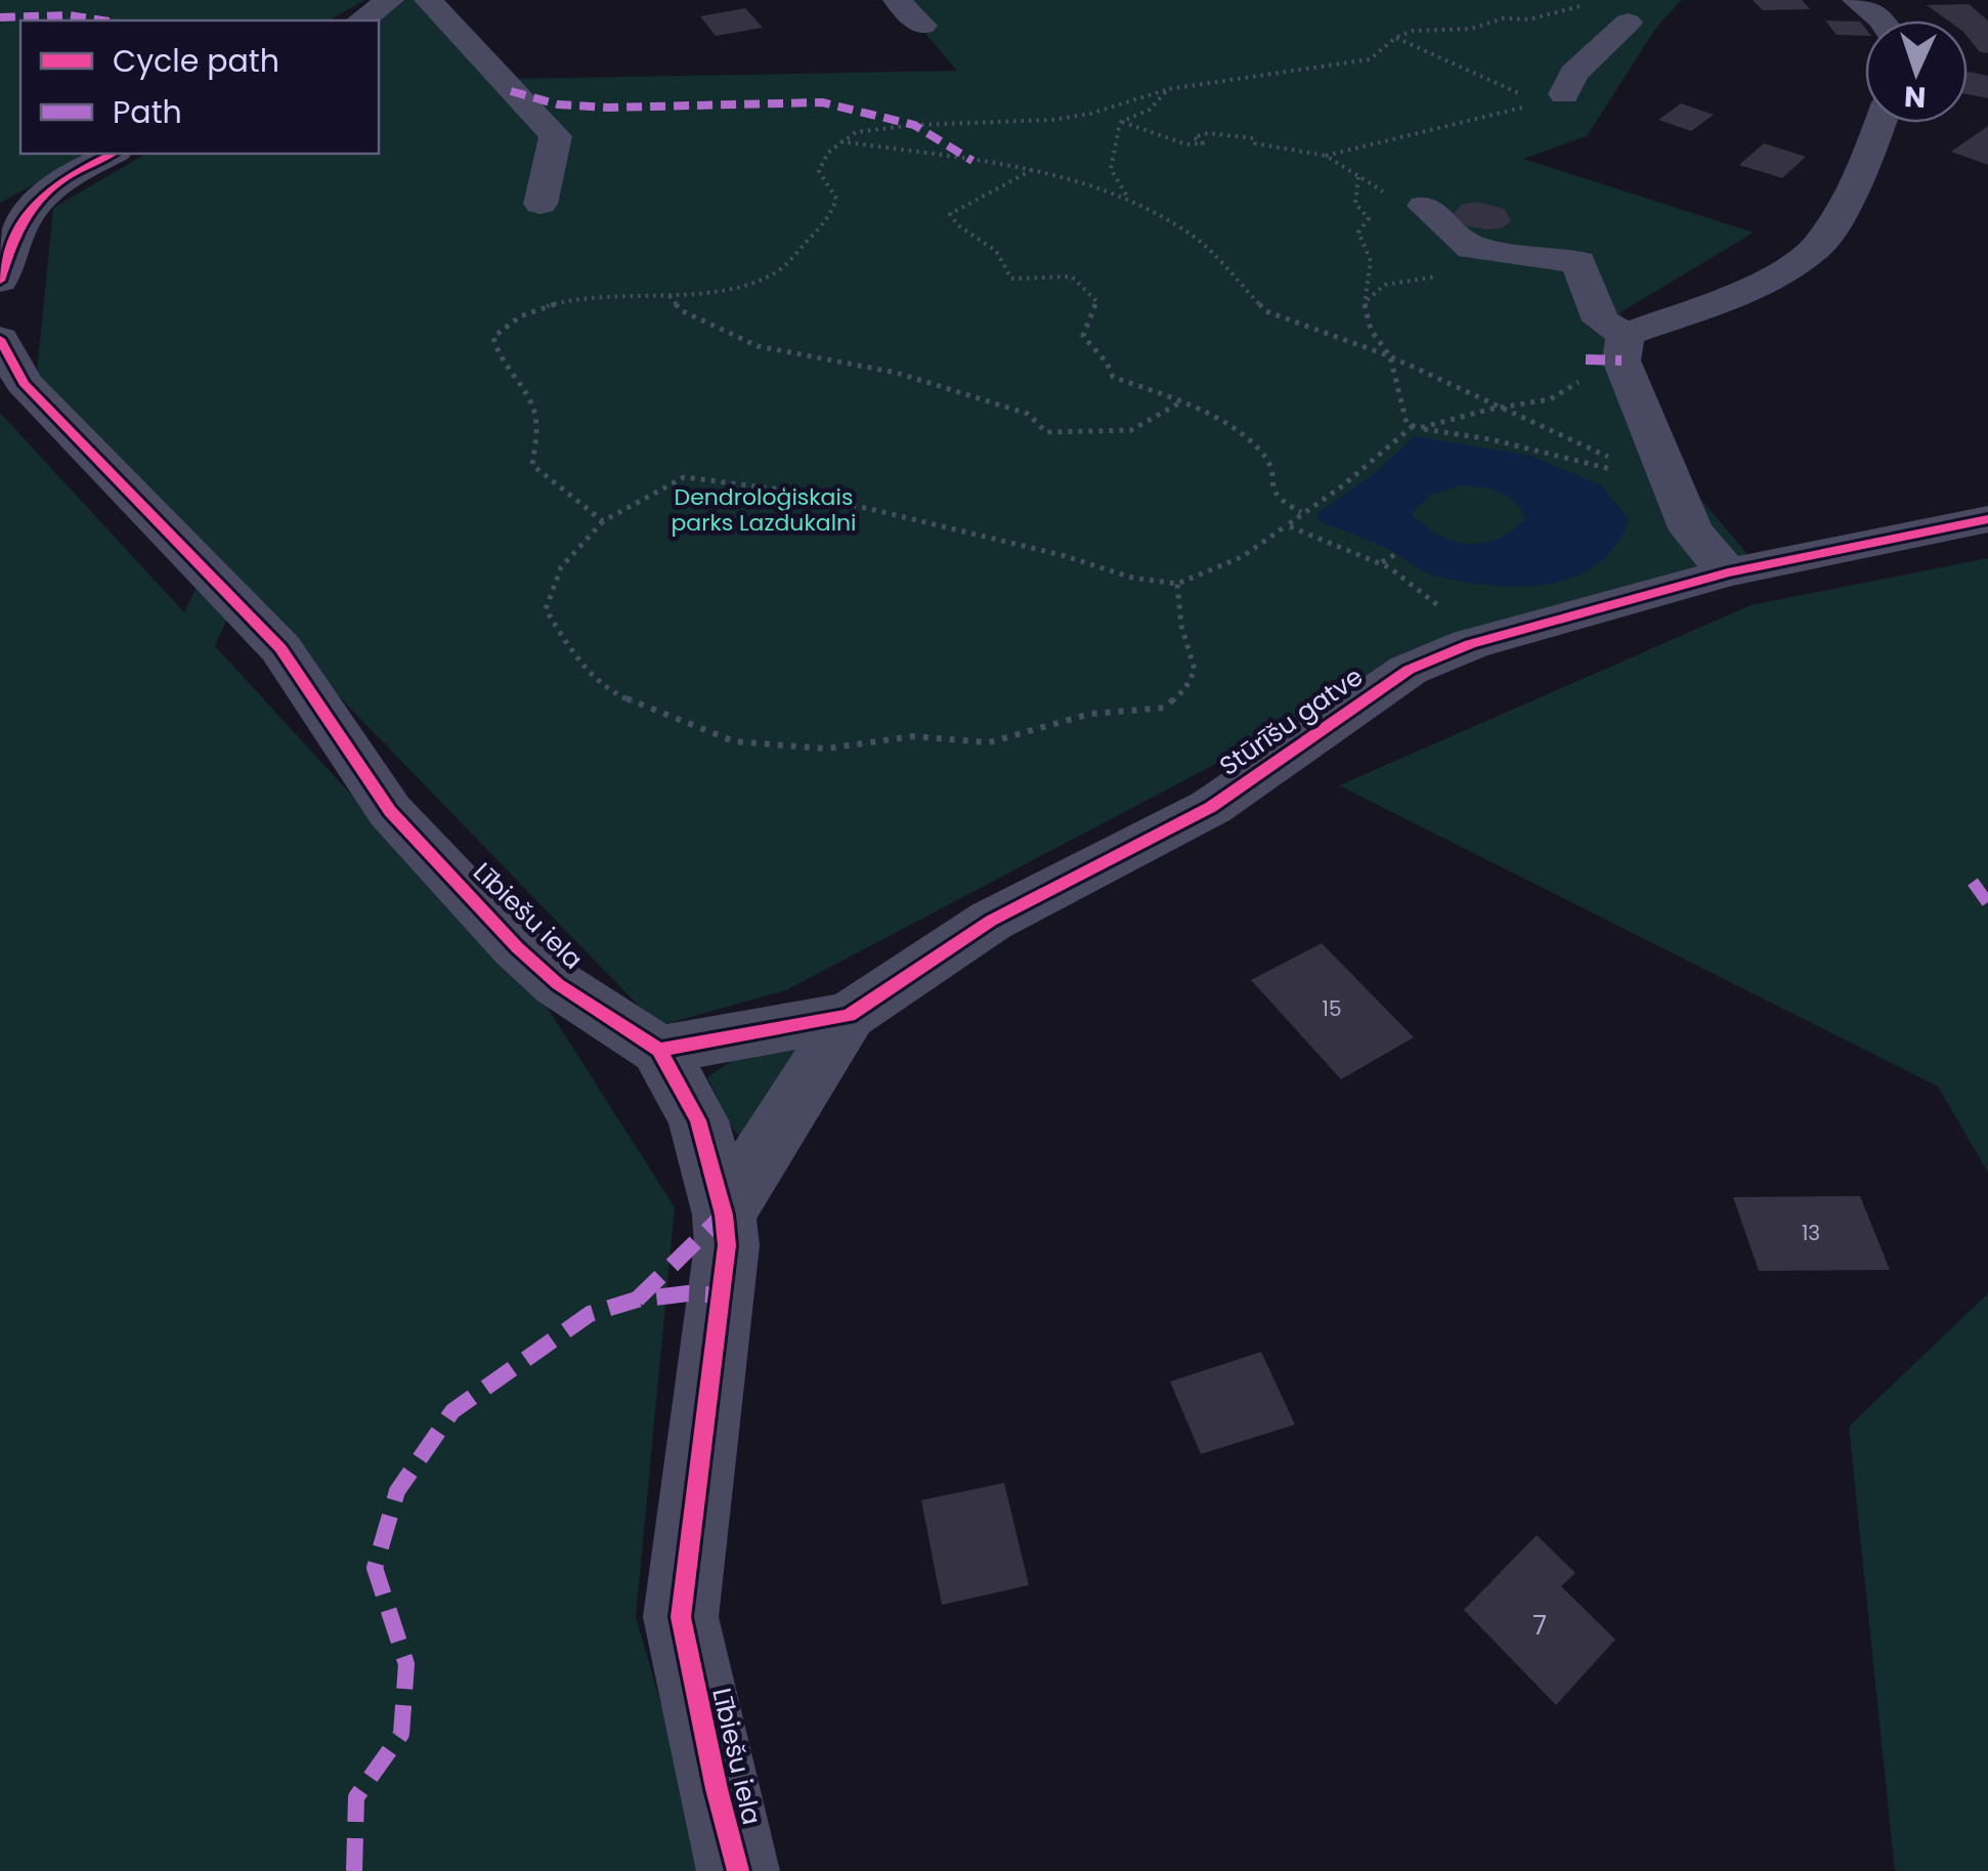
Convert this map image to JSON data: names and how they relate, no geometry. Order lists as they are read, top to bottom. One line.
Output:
{"streets":{"street":["Stūrīšu gatve","Lībiešu iela"]},"crossings":[["Stūrīšu gatve","Lībiešu iela"]],"parks":["Dendroloģiskais parks Lazdukalni"],"house_numbers":["15","13","7"],"legend":["Cycle path","Path"],"north":"bottom"}
